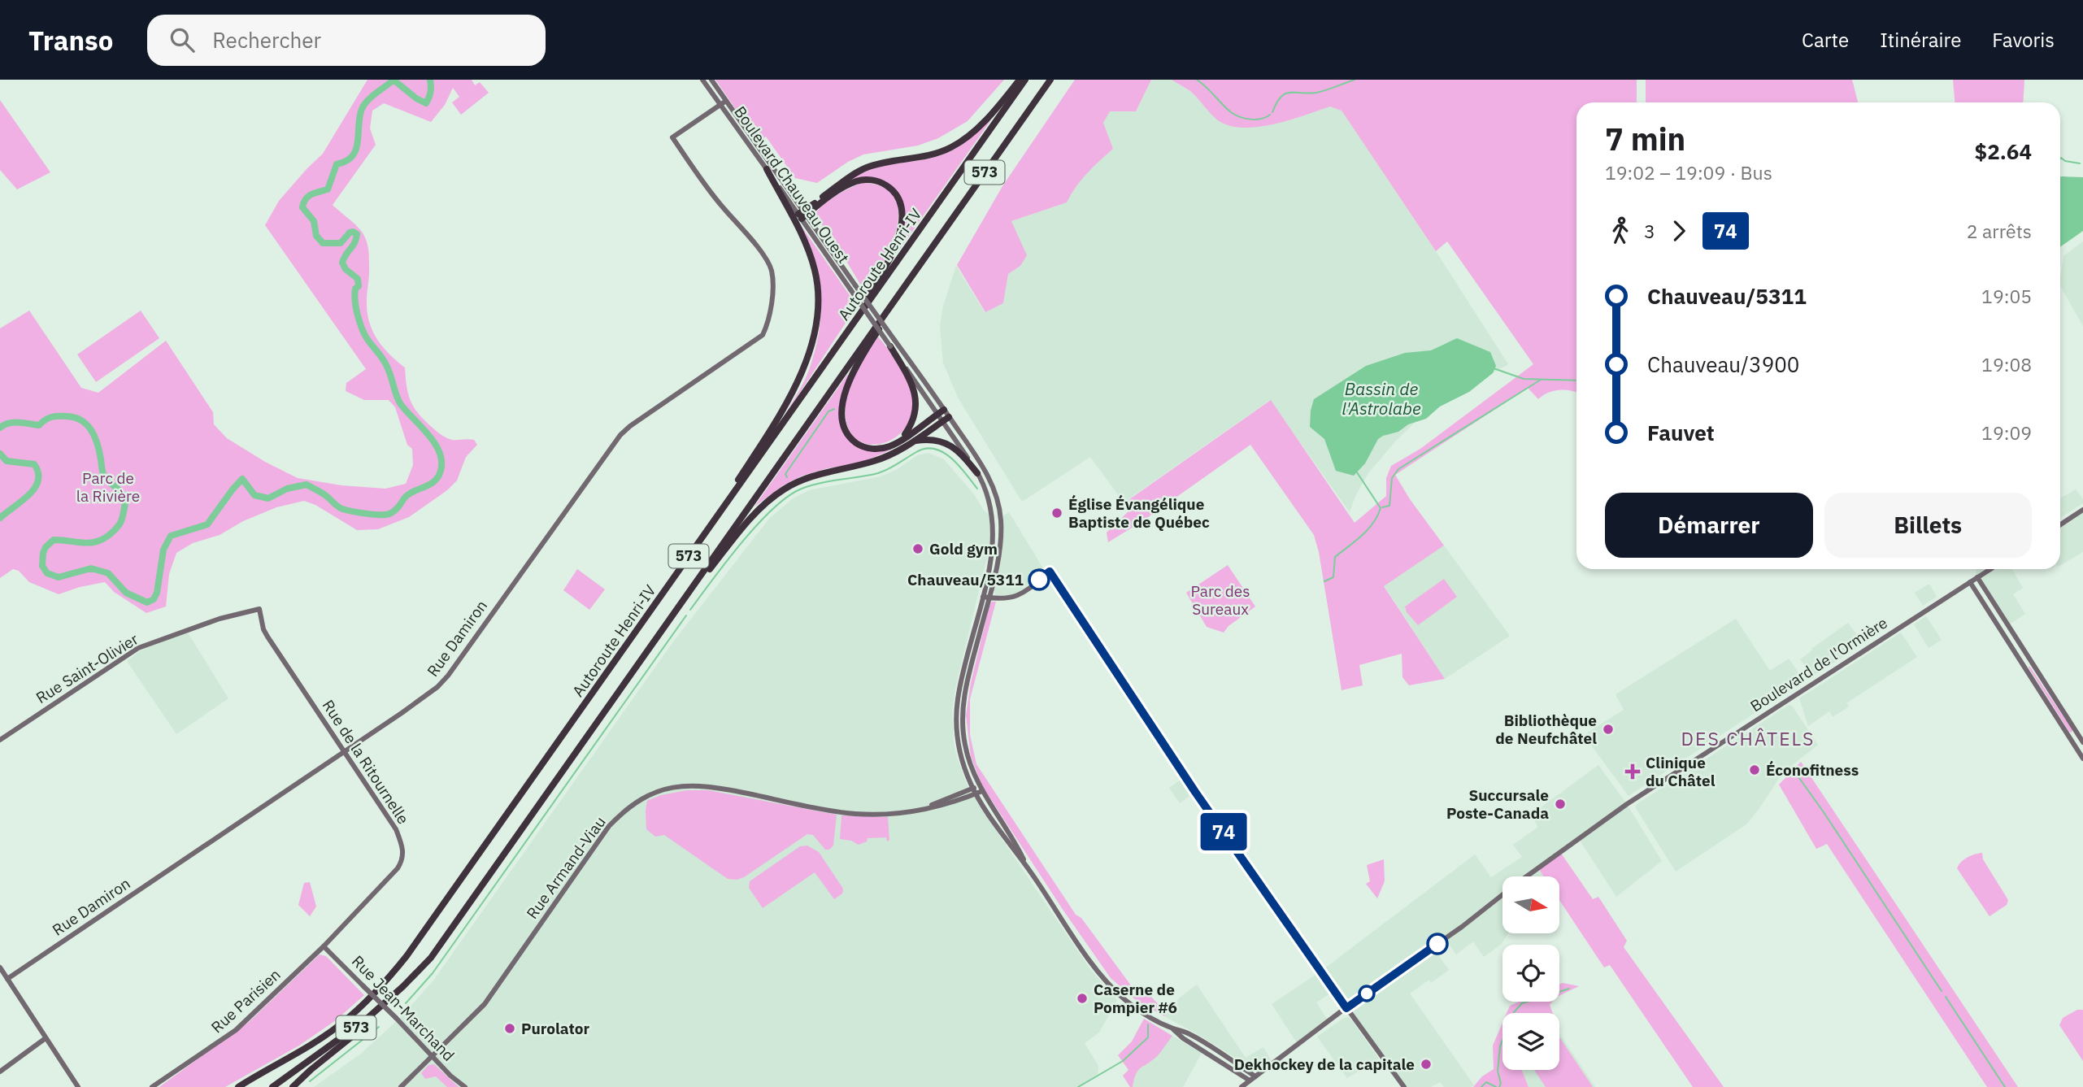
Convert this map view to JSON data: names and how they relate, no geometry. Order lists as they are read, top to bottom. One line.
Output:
{"streets":{"highway":["573","Autoroute Henri-IV"],"street":["Boulevard Chauveau Ouest","Rue Damiron","Boulevard de l'Ormière","Rue Saint-Olivier","Rue de la Ritournelle","Rue Armand-Viau","Rue Parisien","Rue Jean-Marchand"]},"crossings":[["Boulevard Chauveau Ouest","Rue Damiron"],["Rue Damiron","Rue de la Ritournelle"],["Rue Saint-Olivier","Rue de la Ritournelle"],["Rue de la Ritournelle","Rue Parisien"],["Rue de la Ritournelle","Rue Jean-Marchand"],["Rue Armand-Viau","Rue Jean-Marchand"],["Rue Parisien","Rue Jean-Marchand"]],"districts":["DES CHÂTELS"],"water":["Bassin de l'Astrolabe"],"parks":["Parc de la Rivière","Parc des Sureaux"],"places":{"other":["Église Évangélique Baptiste de Québec","Gold gym","Chauveau/5311","Bibliothèque de Neufchâtel","Éconofitness","Succursale Poste-Canada","Caserne de Pompier #6","Purolator","Dekhockey de la capitale"],"health":["Clinique du Châtel"]},"lines":["bus line 74"],"north":"right","page":{"header":"Transo","search":"Rechercher","nav":["Carte","Itinéraire","Favoris"],"on_map":"74","heading":["7 min","19:02 – 19:09 · Bus","$2.64"],"legs":["3","74","2 arrêts"],"list":[{"name":"Chauveau/5311","value":"19:05"},{"name":"Chauveau/3900","value":"19:08"},{"name":"Fauvet","value":"19:09"}],"buttons":["Démarrer","Billets"]}}
